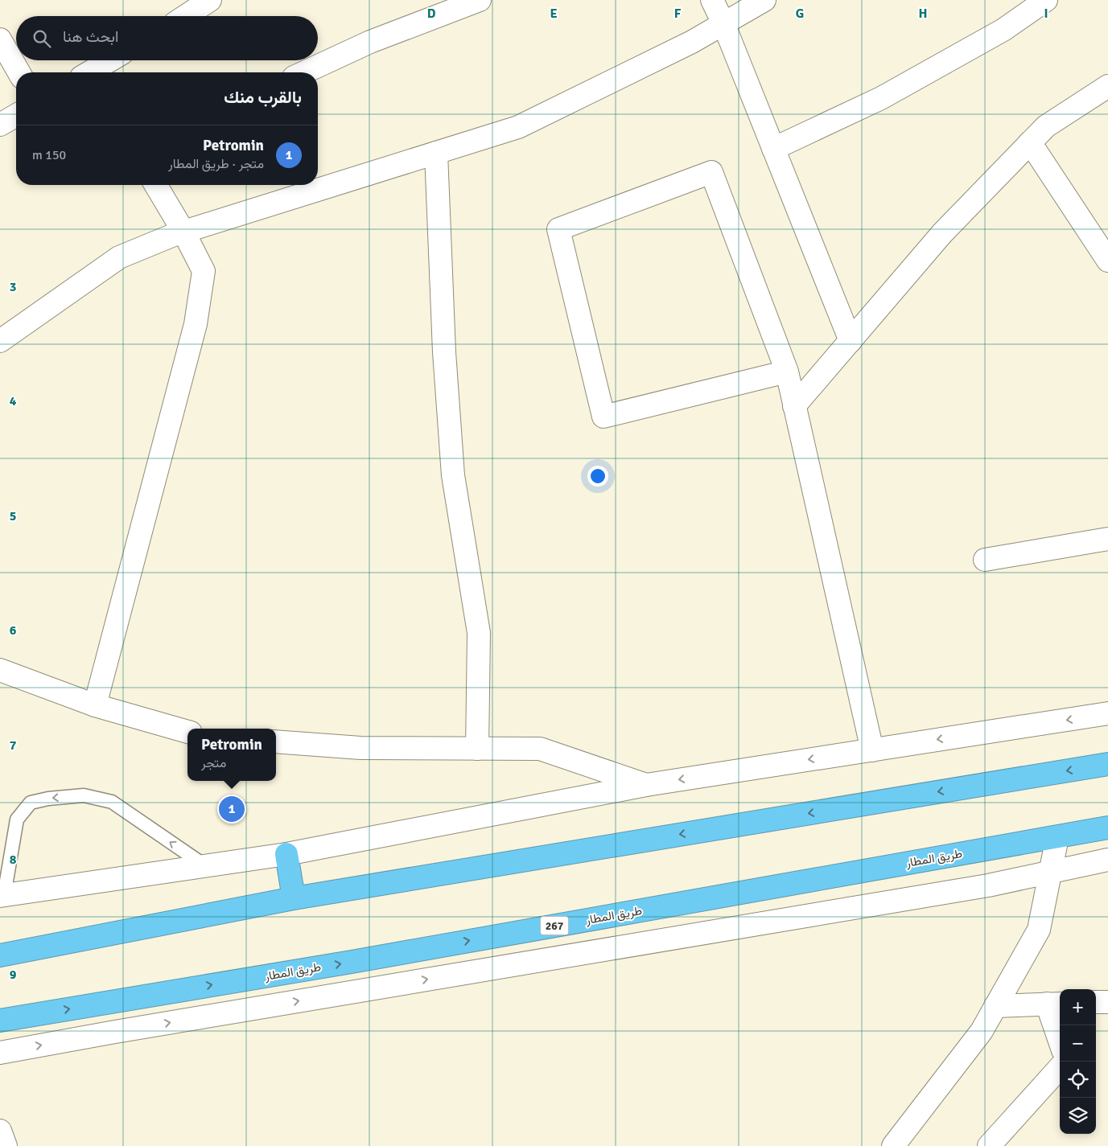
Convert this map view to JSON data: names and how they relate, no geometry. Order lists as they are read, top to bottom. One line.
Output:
{"streets":{"highway":["طريق المطار","267"]},"page":{"search":"ابحث هنا","heading":"بالقرب منك","list":[{"mark":"1","name":"Petromin","note":"متجر · طريق المطار","value":"150 m"}],"popup":["Petromin","متجر"],"pins":"1","map_buttons":["+","−"]},"grid":{"columns":["D","E","F","G","H","I"],"rows":["3","4","5","6","7","8","9"]}}
